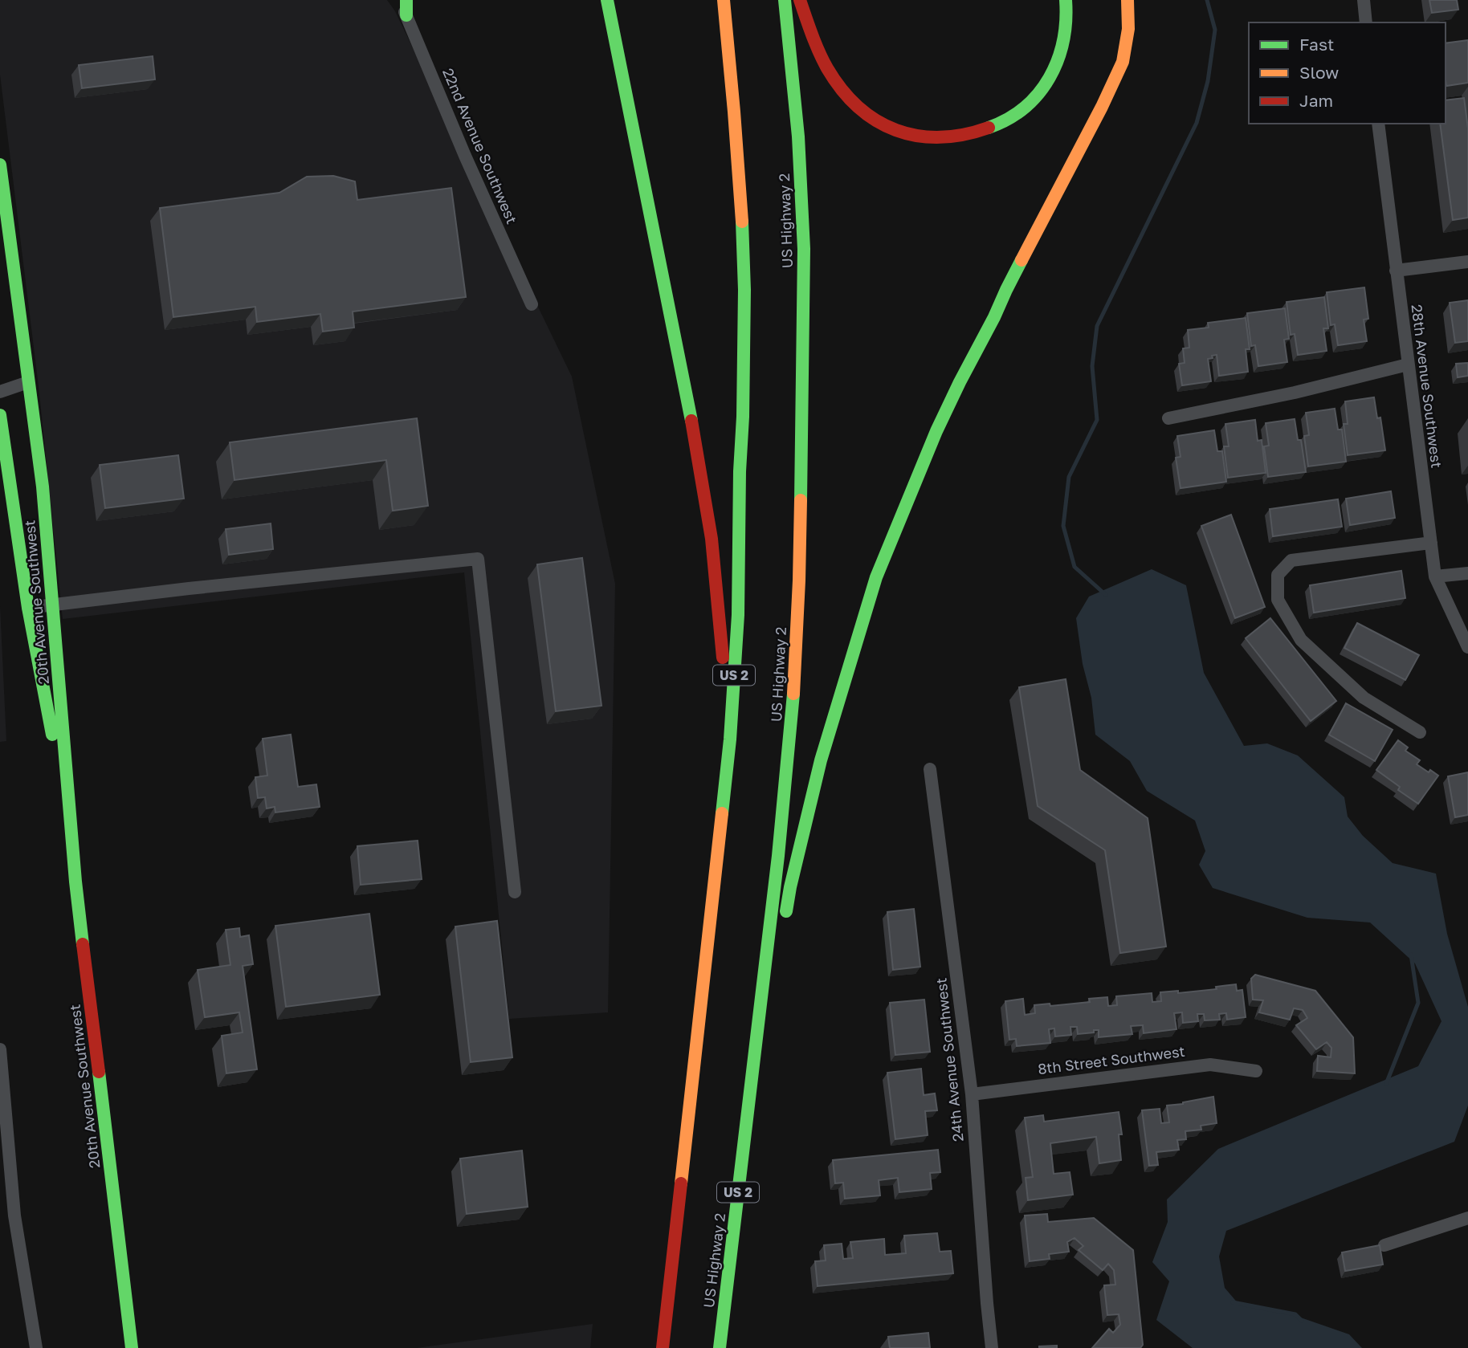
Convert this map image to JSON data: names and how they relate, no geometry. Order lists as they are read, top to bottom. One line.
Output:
{"streets":{"main road":["US Highway 2","20th Avenue Southwest","US 2"],"street":["22nd Avenue Southwest","28th Avenue Southwest","24th Avenue Southwest","8th Street Southwest"]},"crossings":[["24th Avenue Southwest","8th Street Southwest"]],"legend":["Fast","Slow","Jam"]}
